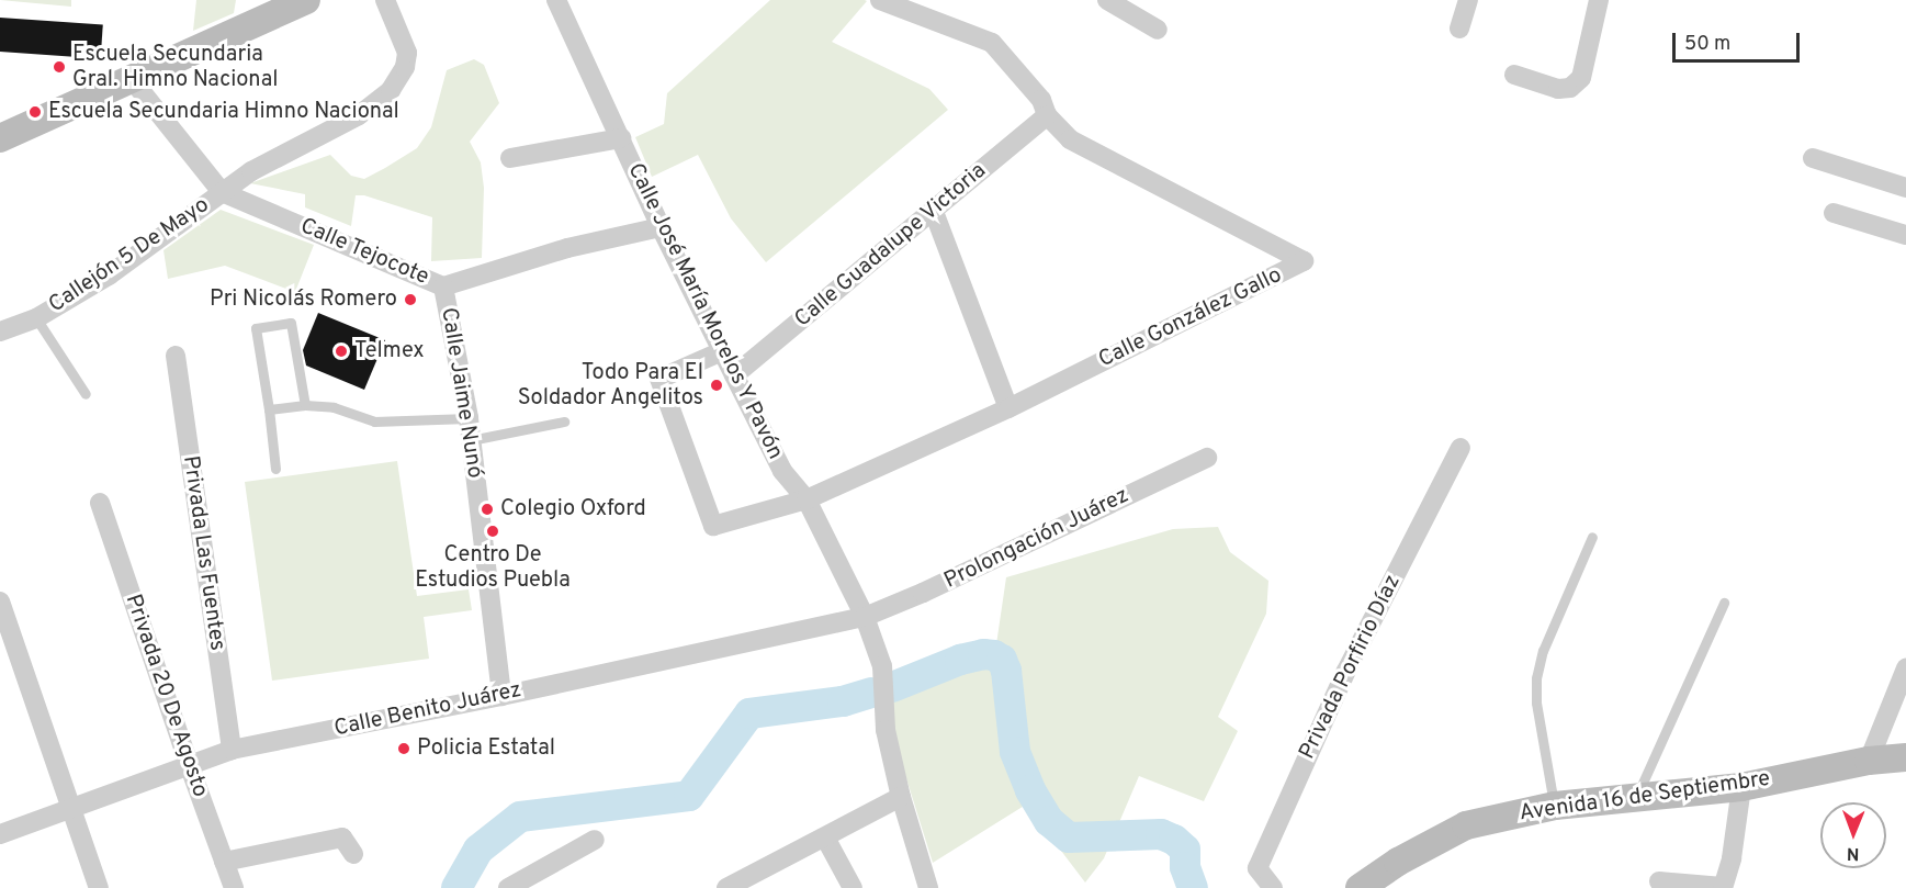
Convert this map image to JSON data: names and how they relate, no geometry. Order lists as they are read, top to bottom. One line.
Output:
{"streets":{"main road":["Avenida 16 de Septiembre"],"street":["Calle Guadalupe Victoria","Calle Tejocote","Callejón 5 De Mayo","Calle José María Morelos Y Pavón","Calle González Gallo","Calle Jaime Nunó","Prolongación Juárez","Privada Las Fuentes","Privada Porfirio Díaz","Privada 20 De Agosto","Calle Benito Juárez"]},"crossings":[["Calle Guadalupe Victoria","Calle José María Morelos Y Pavón"],["Calle Guadalupe Victoria","Calle González Gallo"],["Calle Tejocote","Callejón 5 De Mayo"],["Calle Tejocote","Calle José María Morelos Y Pavón"],["Calle Tejocote","Calle Jaime Nunó"],["Calle José María Morelos Y Pavón","Calle González Gallo"],["Calle José María Morelos Y Pavón","Prolongación Juárez"],["Calle José María Morelos Y Pavón","Calle Benito Juárez"],["Calle Jaime Nunó","Calle Benito Juárez"],["Prolongación Juárez","Calle Benito Juárez"],["Privada Las Fuentes","Calle Benito Juárez"],["Privada 20 De Agosto","Calle Benito Juárez"]],"places":["Escuela Secundaria Gral. Himno Nacional","Escuela Secundaria Himno Nacional","Pri Nicolás Romero","Telmex","Todo Para El Soldador Angelitos","Colegio Oxford","Centro De Estudios Puebla","Policia Estatal"],"scale_bar":"50 m","north":"bottom"}
